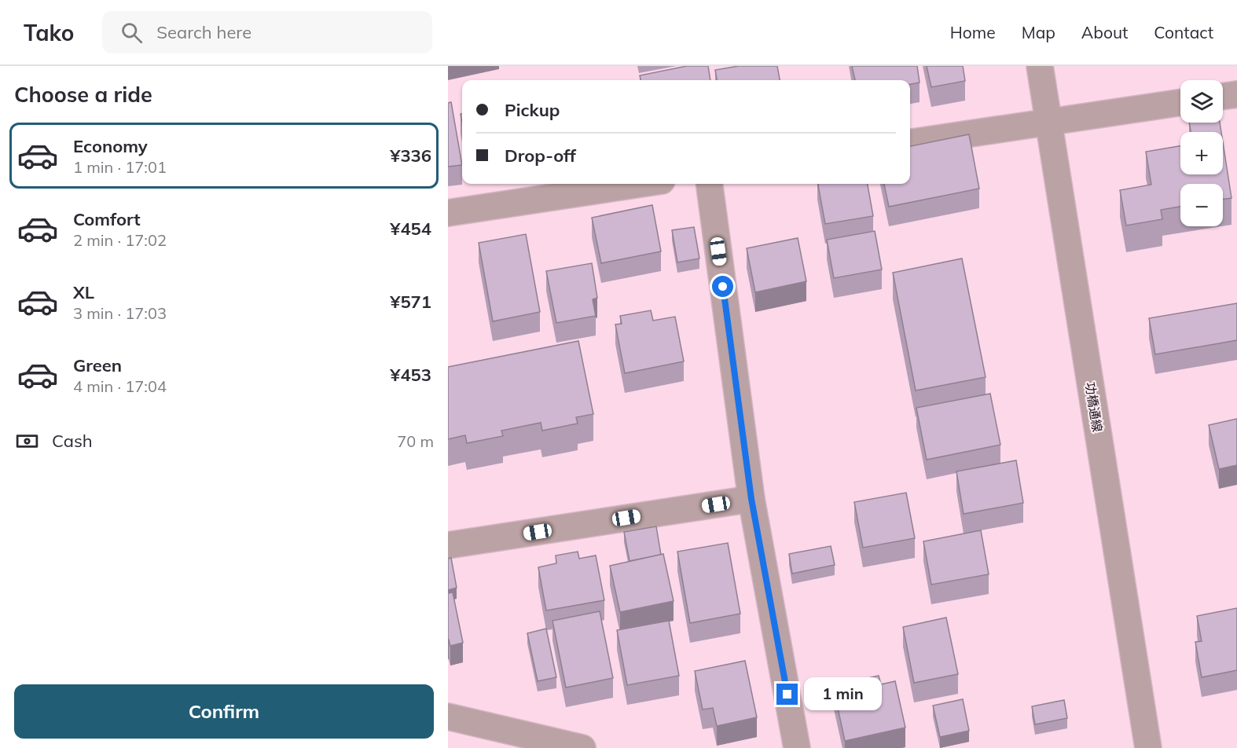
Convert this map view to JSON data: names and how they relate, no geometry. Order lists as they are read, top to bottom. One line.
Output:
{"streets":{"street":["功橋通線"]},"page":{"header":"Tako","search":"Search here","nav":["Home","Map","About","Contact"],"heading":"Choose a ride","map_buttons":["+","−"],"banner":["Pickup","Drop-off"],"list":[{"name":"Economy","note":"1 min · 17:01","value":"¥336"},{"name":"Comfort","note":"2 min · 17:02","value":"¥454"},{"name":"XL","note":"3 min · 17:03","value":"¥571"},{"name":"Green","note":"4 min · 17:04","value":"¥453"}],"pay":["Cash","70 m"],"buttons":"Confirm","bubble":"1 min"}}
